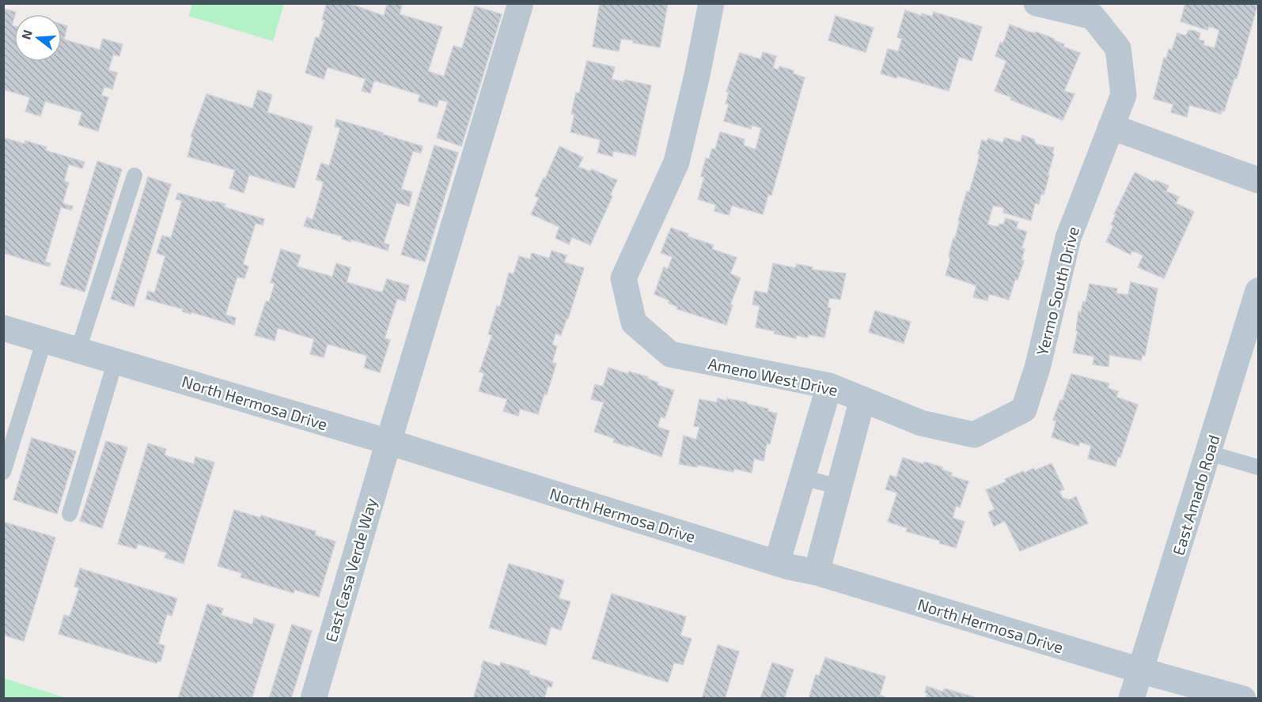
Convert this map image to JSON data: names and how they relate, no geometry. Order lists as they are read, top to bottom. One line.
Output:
{"streets":{"street":["Yermo South Drive","Ameno West Drive","North Hermosa Drive","East Amado Road","East Casa Verde Way"]},"crossings":[["Yermo South Drive","Ameno West Drive"],["North Hermosa Drive","East Amado Road"],["North Hermosa Drive","East Casa Verde Way"]],"north":"left"}
